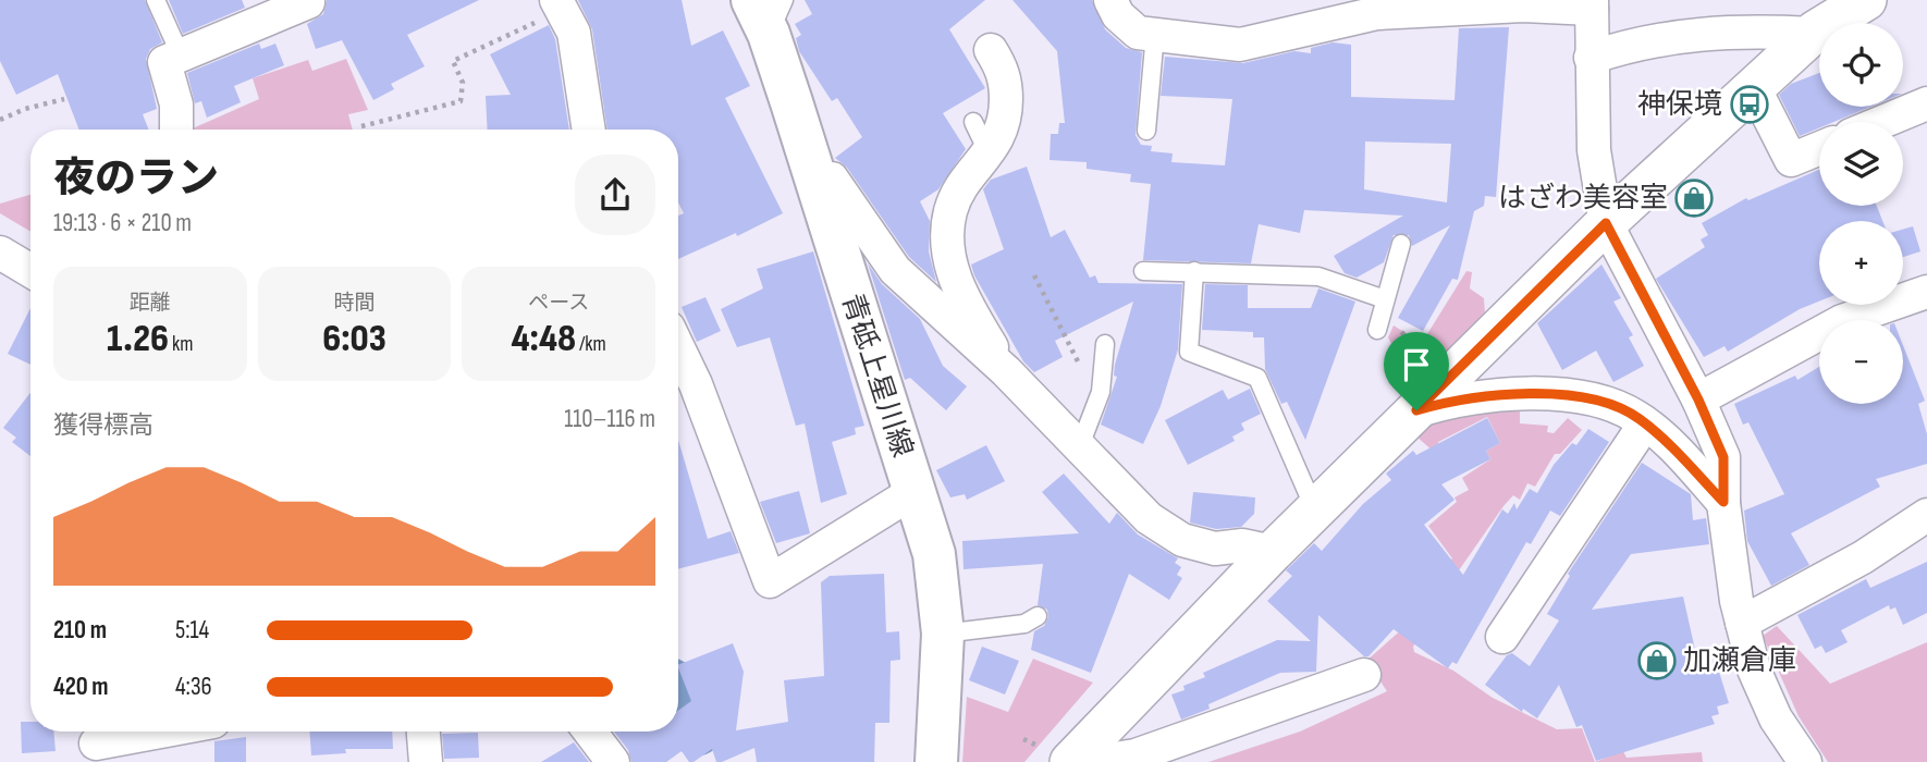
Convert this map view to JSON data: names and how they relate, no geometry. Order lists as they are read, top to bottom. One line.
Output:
{"streets":{"main road":["青砥上星川線"]},"places":{"bus stop":["神保境"],"shop":["はざわ美容室","加瀬倉庫"]},"page":{"map_buttons":["+","−"],"heading":["夜のラン","19:13 · 6 × 210 m"],"stats":[["距離","1.26 km"],["時間","6:03"],["ペース","4:48 /km"]],"chart":["獲得標高","110–116 m"],"list":[{"name":"210 m","note":"5:14"},{"name":"420 m","note":"4:36"}]}}
